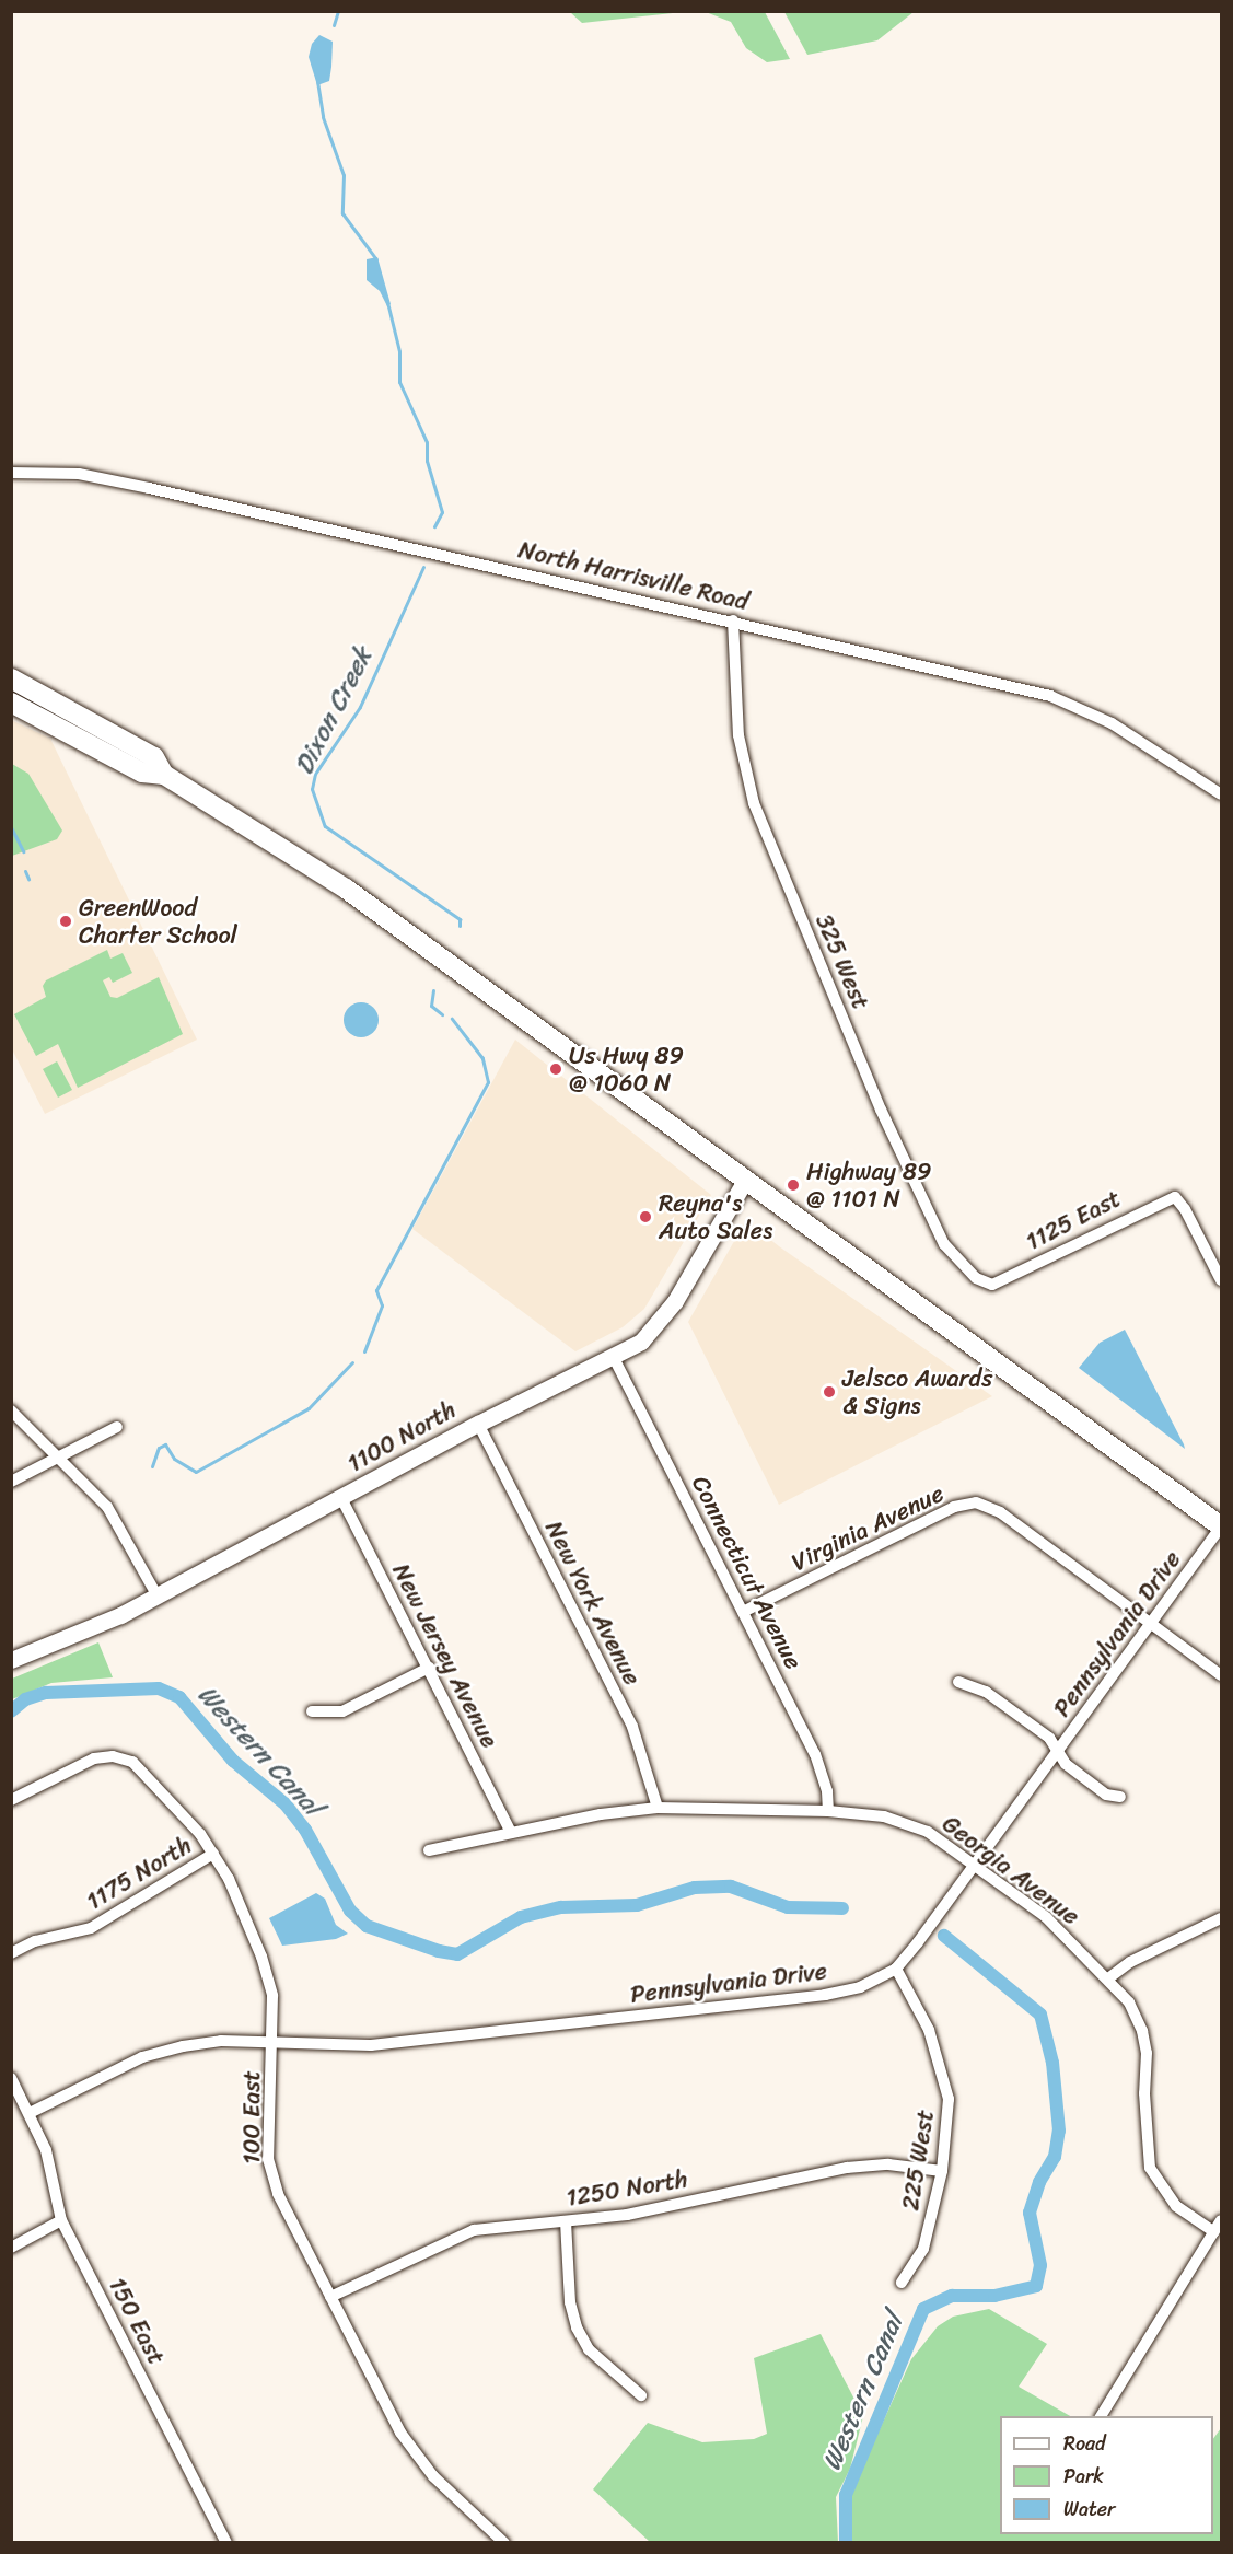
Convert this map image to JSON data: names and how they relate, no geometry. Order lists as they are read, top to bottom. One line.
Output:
{"streets":{"street":["North Harrisville Road","325 West","1125 East","1100 North","Virginia Avenue","Connecticut Avenue","New York Avenue","Pennsylvania Drive","New Jersey Avenue","Georgia Avenue","1175 North","100 East","225 West","1250 North","150 East"]},"crossings":[["North Harrisville Road","325 West"],["325 West","1125 East"],["1100 North","Connecticut Avenue"],["1100 North","New York Avenue"],["1100 North","New Jersey Avenue"],["Virginia Avenue","Connecticut Avenue"],["Virginia Avenue","Pennsylvania Drive"],["Connecticut Avenue","Georgia Avenue"],["New York Avenue","Georgia Avenue"],["Pennsylvania Drive","Georgia Avenue"],["Pennsylvania Drive","100 East"],["Pennsylvania Drive","225 West"],["Pennsylvania Drive","150 East"],["New Jersey Avenue","Georgia Avenue"],["1175 North","100 East"],["100 East","1250 North"],["225 West","1250 North"]],"water":["Dixon Creek","Western Canal"],"places":["GreenWood Charter School","Us Hwy 89 @ 1060 N","Highway 89 @ 1101 N","Reyna's Auto Sales","Jelsco Awards & Signs"],"legend":["Road","Park","Water"]}
